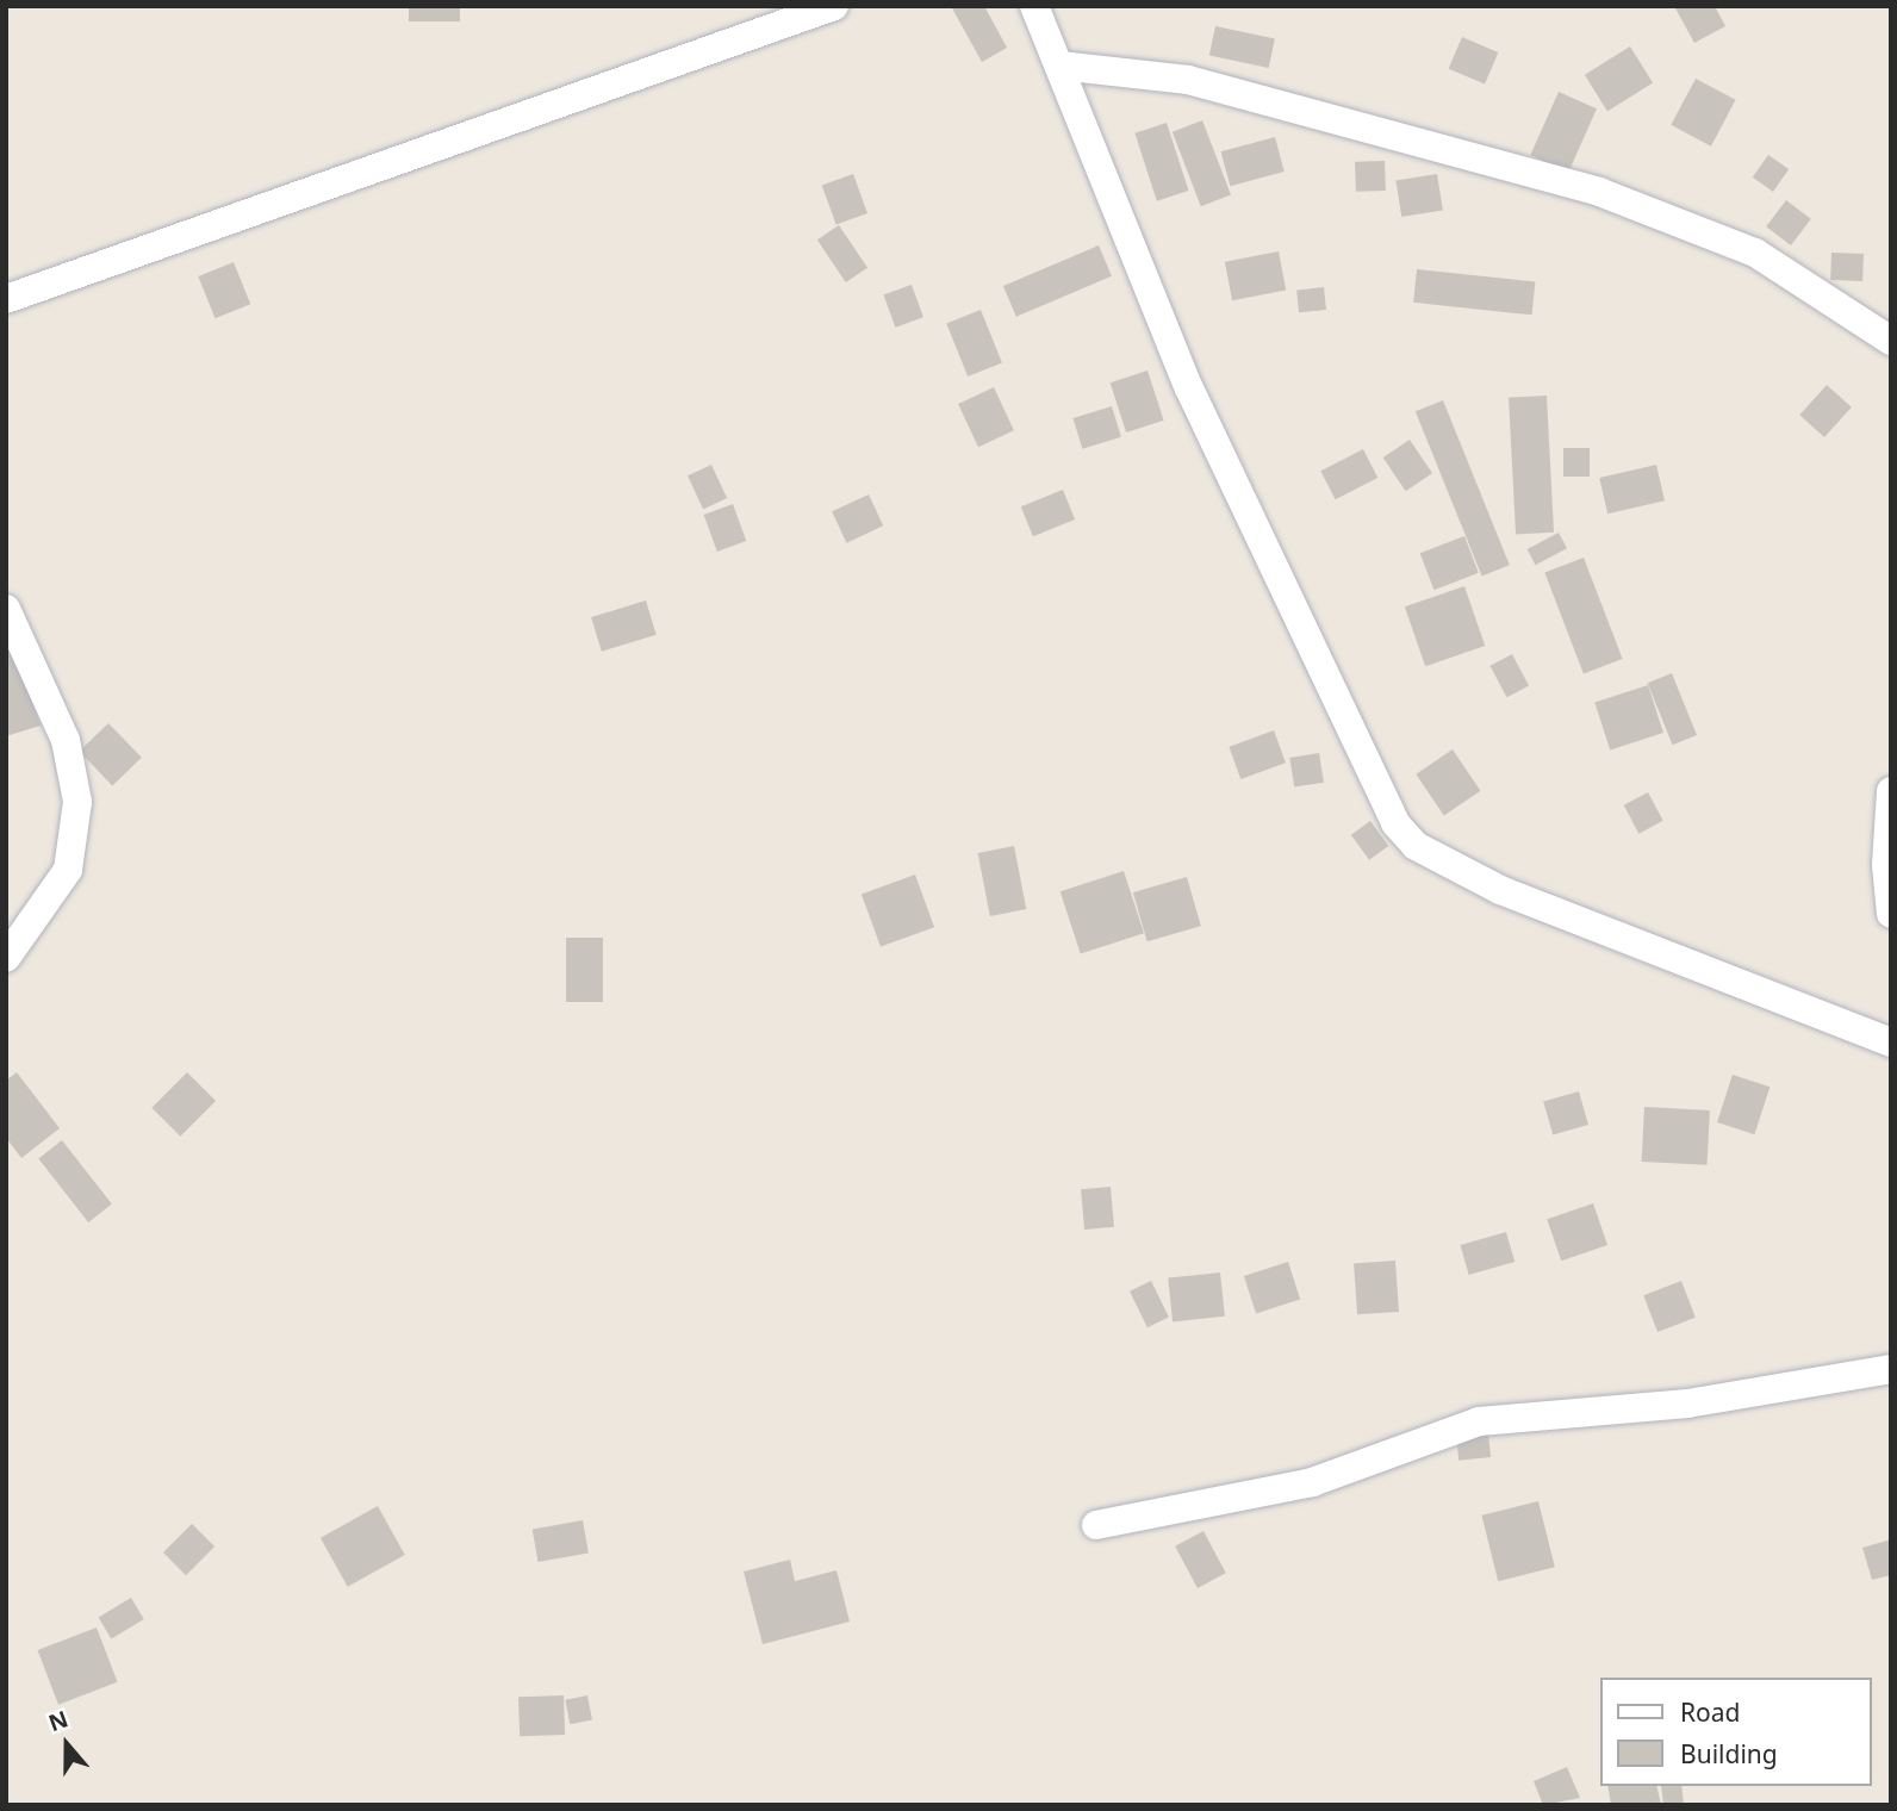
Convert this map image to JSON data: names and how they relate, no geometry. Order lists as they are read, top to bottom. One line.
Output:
{"legend":["Road","Building"],"north":"top"}
